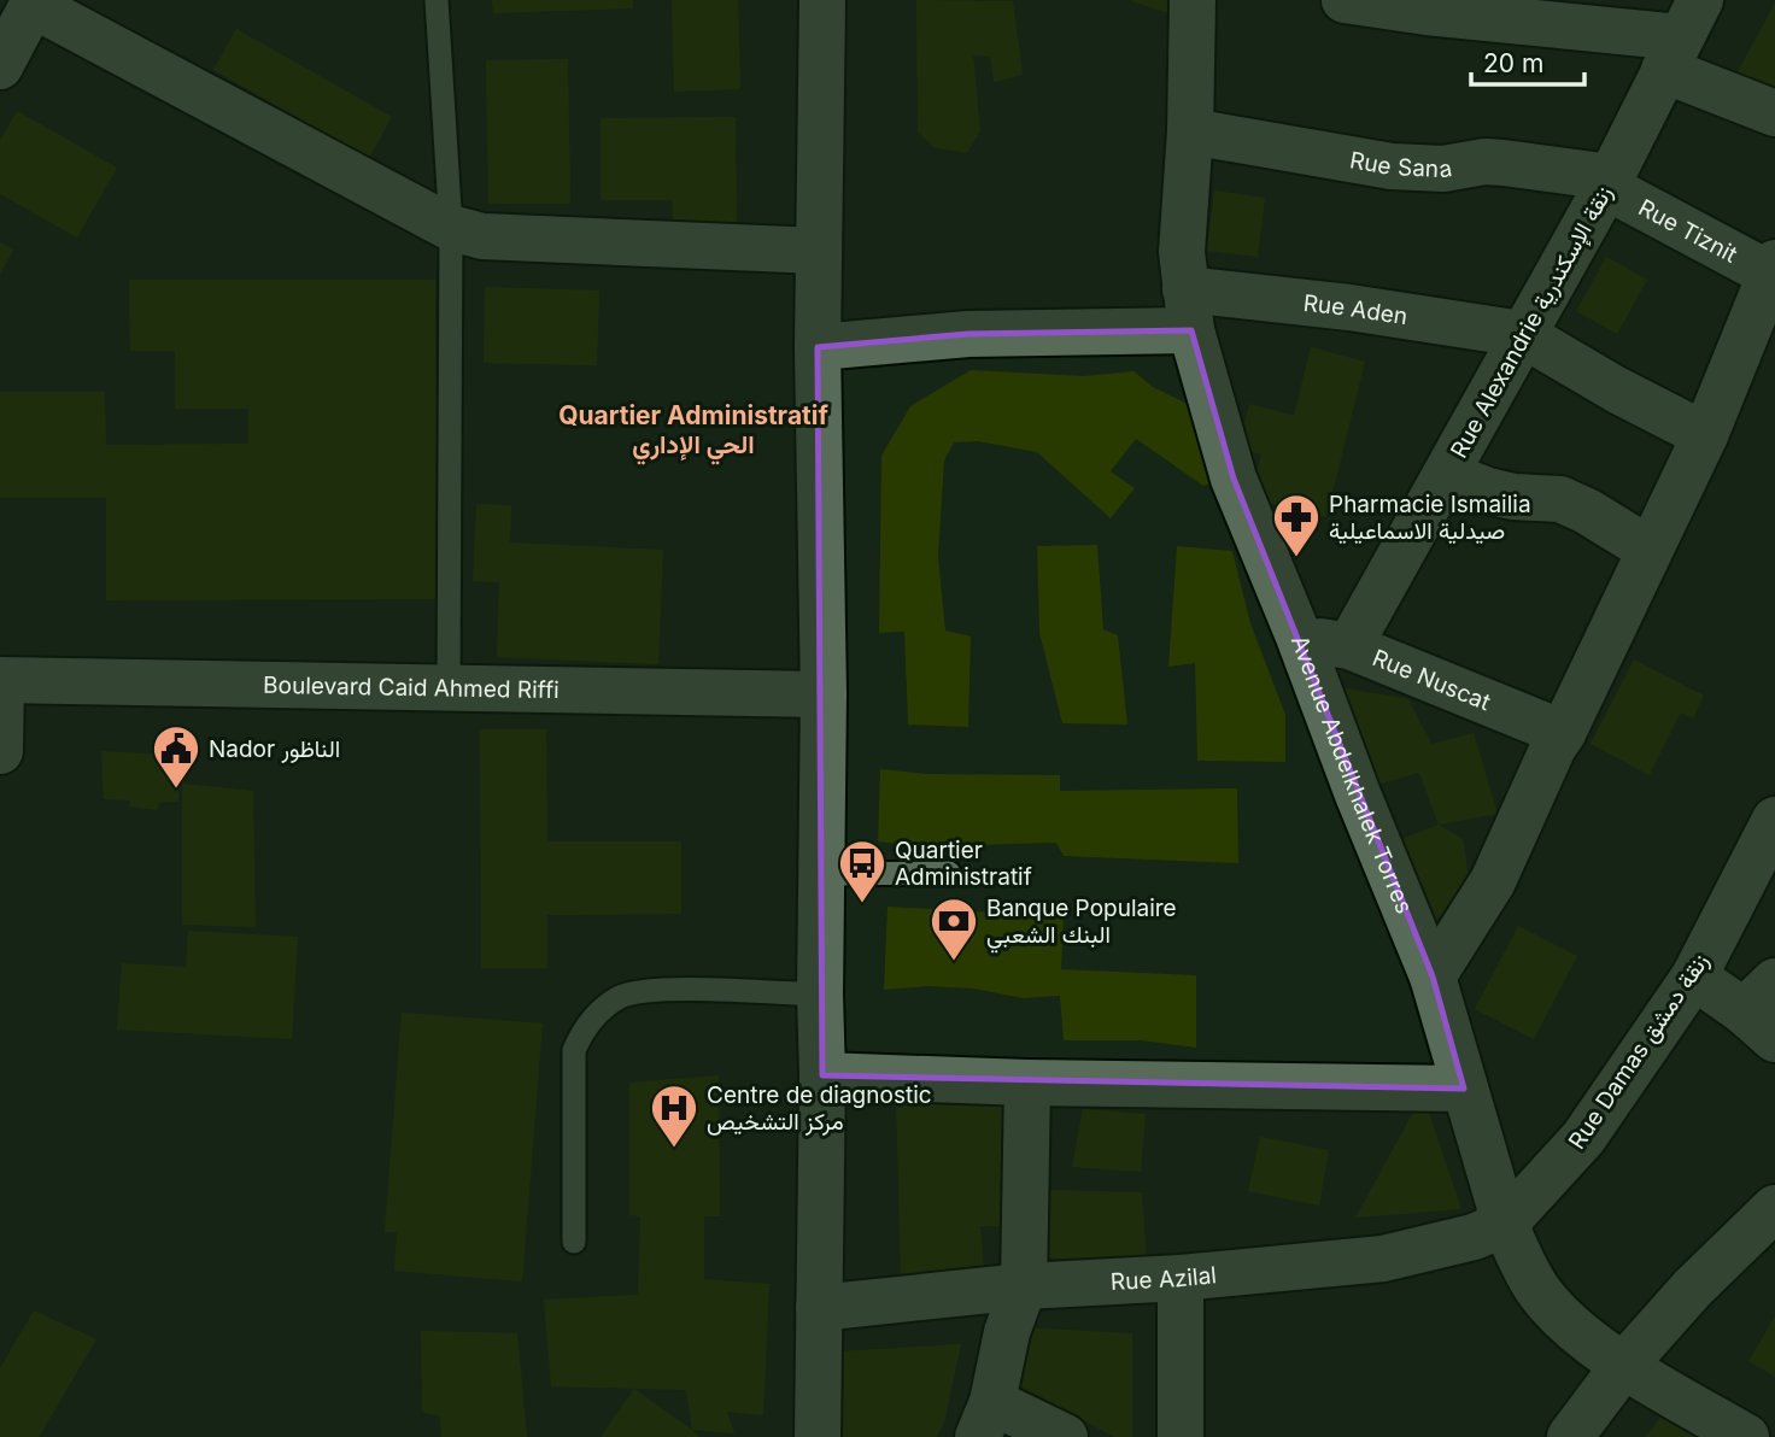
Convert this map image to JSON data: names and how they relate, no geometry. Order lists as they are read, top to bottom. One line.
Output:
{"streets":{"street":["Rue Sana","Rue Tiznit","Rue Aden","Rue Alexandrie زنقة الإسكندرية","Rue Nuscat","Boulevard Caid Ahmed Riffi","Avenue Abdelkhalek Torres","Rue Damas زنقة دمشق","Rue Azilal"]},"crossings":[["Rue Sana","Rue Tiznit"],["Rue Sana","Rue Alexandrie زنقة الإسكندرية"],["Rue Sana","Avenue Abdelkhalek Torres"],["Rue Tiznit","Rue Alexandrie زنقة الإسكندرية"],["Rue Aden","Rue Alexandrie زنقة الإسكندرية"],["Rue Aden","Avenue Abdelkhalek Torres"],["Rue Alexandrie زنقة الإسكندرية","Rue Nuscat"],["Rue Nuscat","Avenue Abdelkhalek Torres"],["Avenue Abdelkhalek Torres","Rue Damas زنقة دمشق"],["Avenue Abdelkhalek Torres","Rue Azilal"],["Rue Damas زنقة دمشق","Rue Azilal"]],"districts":["Quartier Administratif الحي الإداري"],"places":{"pharmacy":["Pharmacie Ismailia صيدلية الاسماعيلية"],"public building":["Nador الناظور"],"bus stop":["Quartier Administratif"],"bank":["Banque Populaire البنك الشعبي"],"hospital":["Centre de diagnostic مركز التشخيص"]},"scale_bar":"20 m"}
